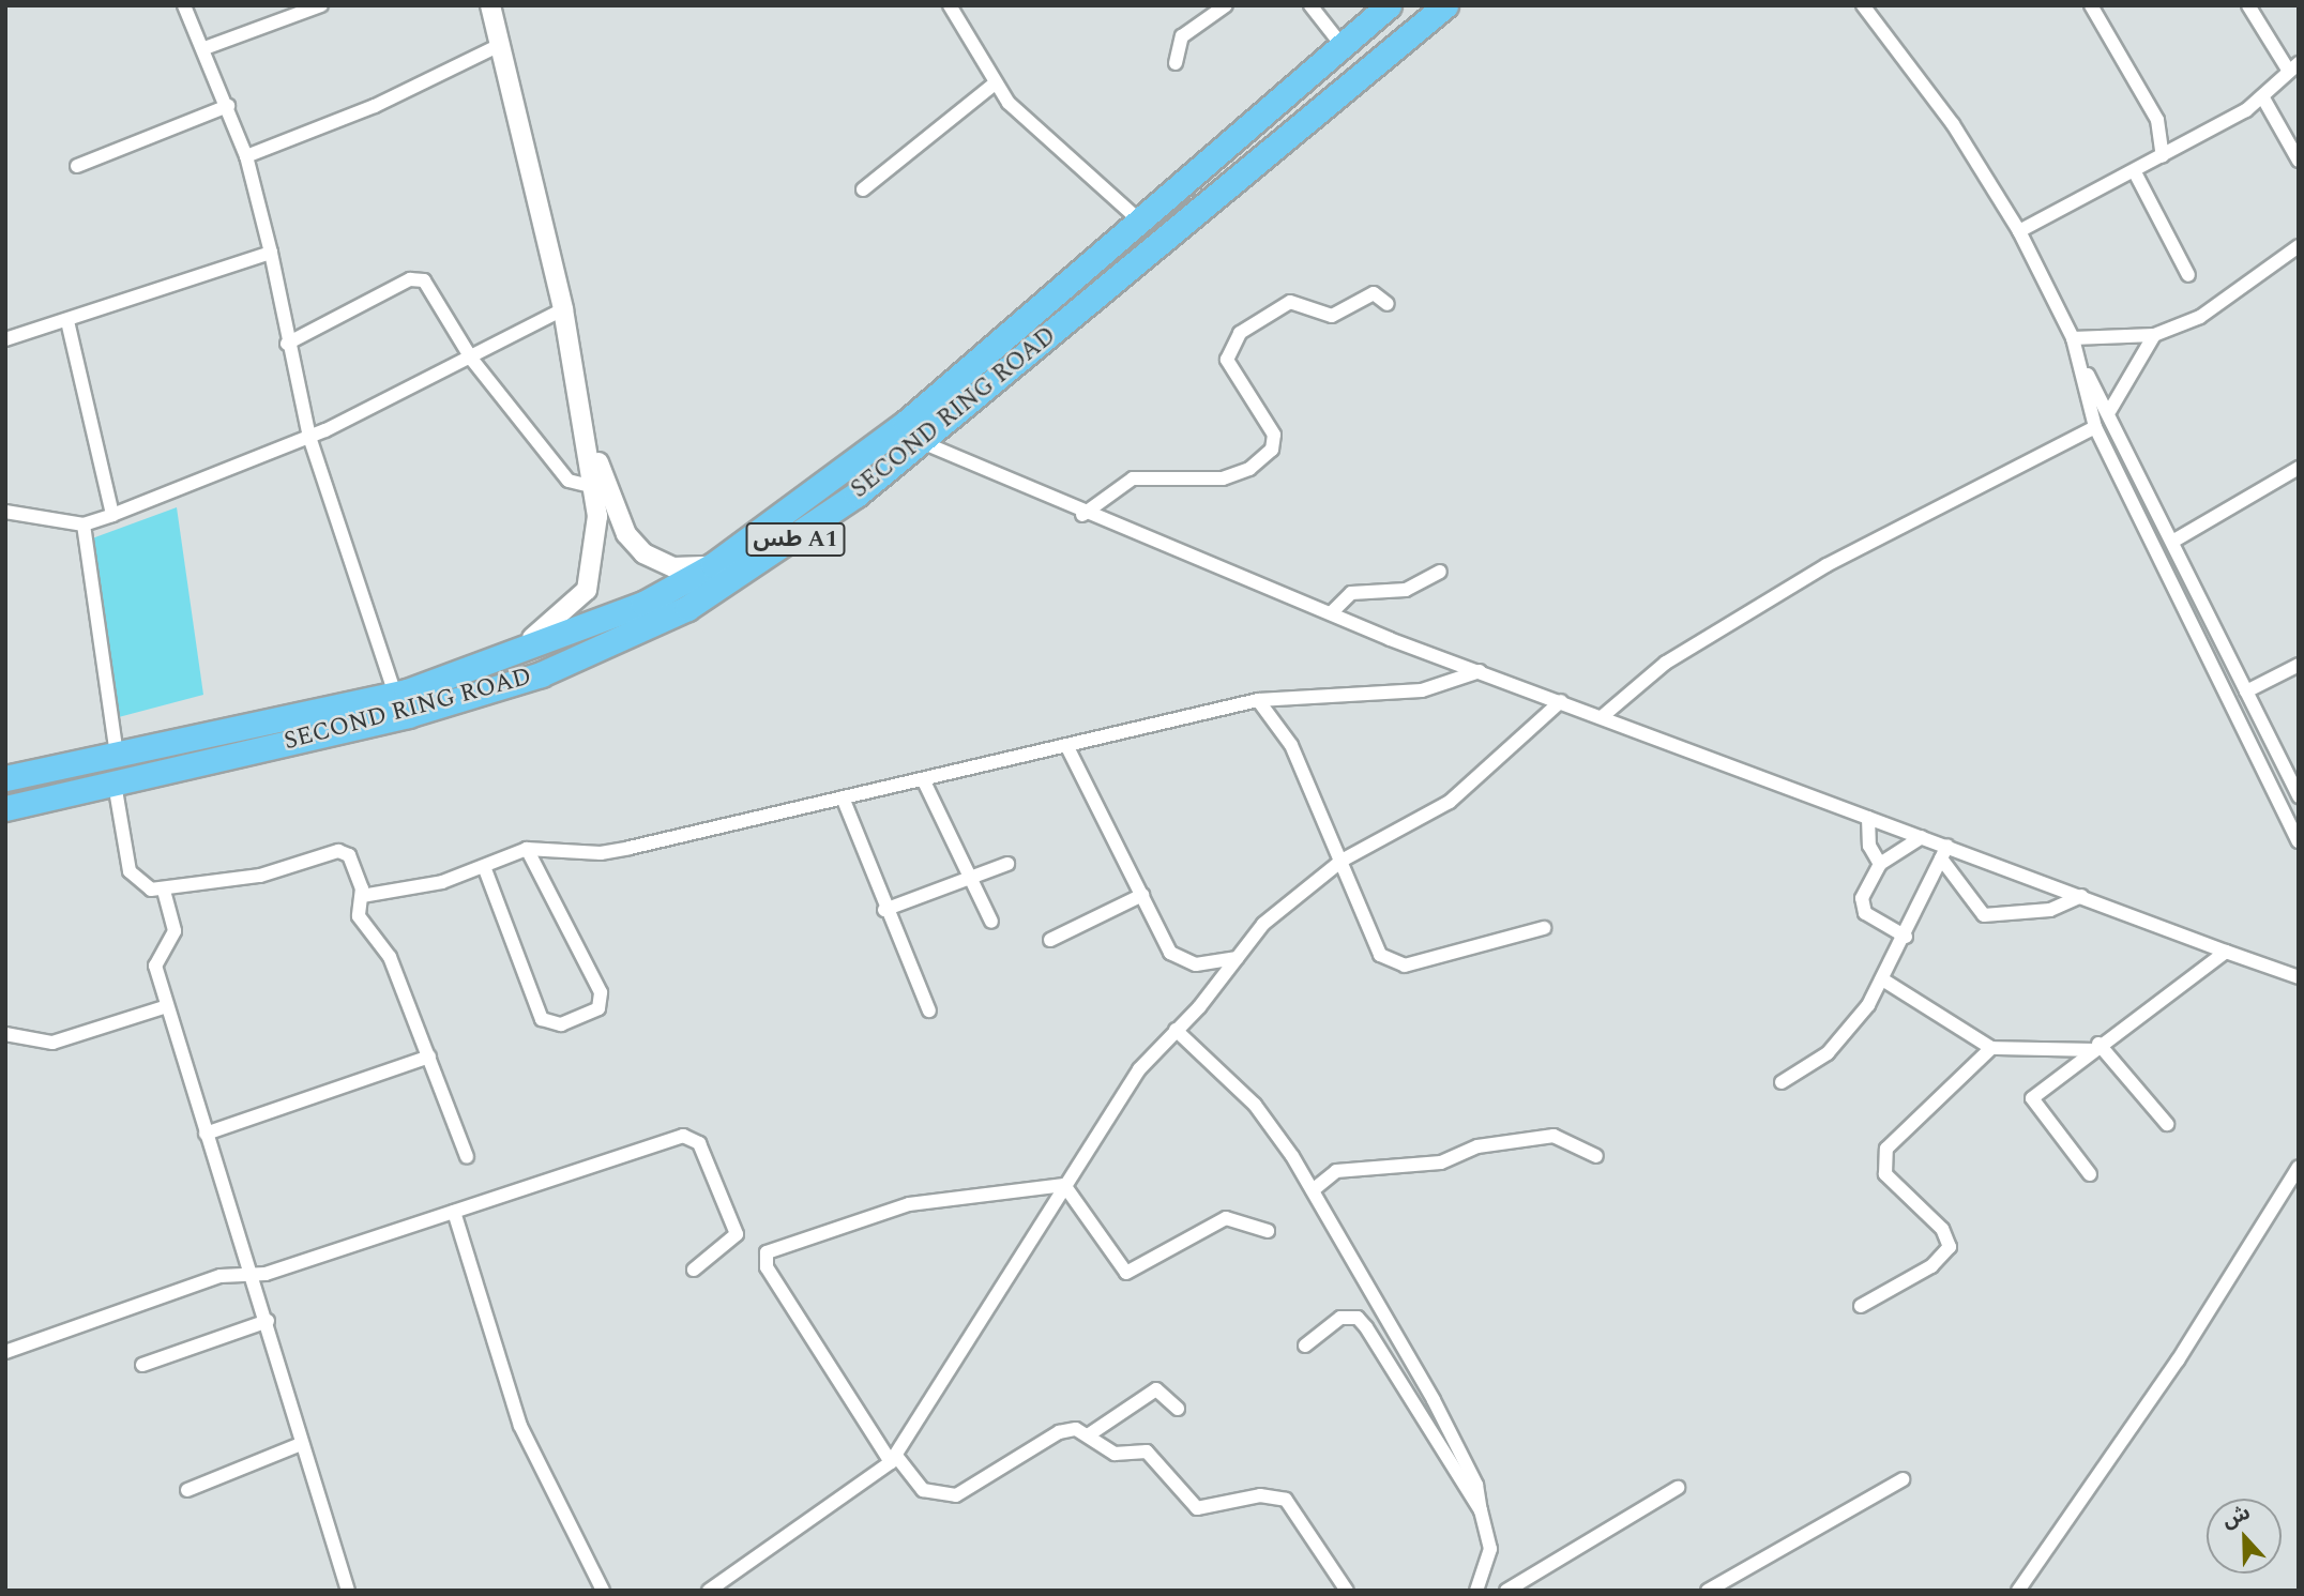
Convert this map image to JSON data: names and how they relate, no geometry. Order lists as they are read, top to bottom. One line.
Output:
{"streets":{"highway":["SECOND RING ROAD","طس A1"]},"north":"top"}
